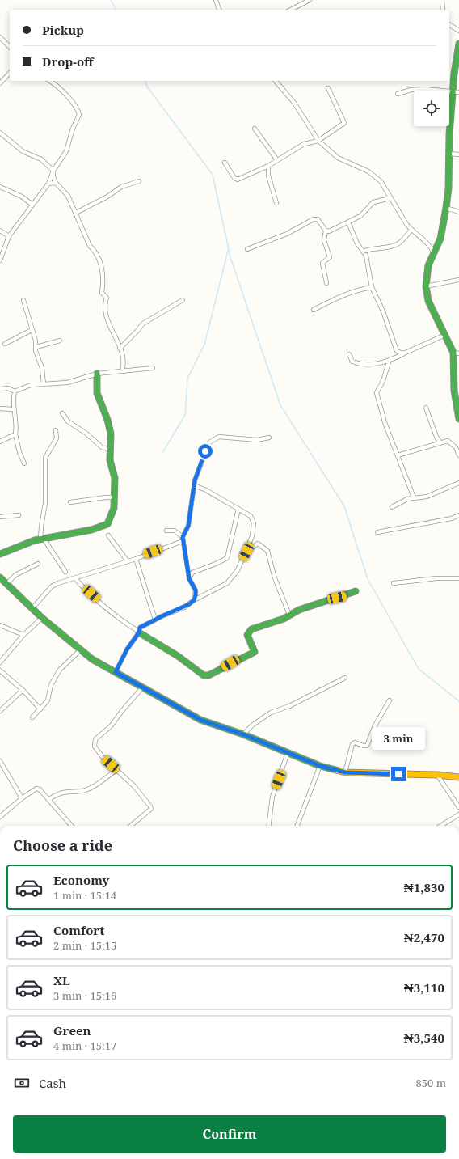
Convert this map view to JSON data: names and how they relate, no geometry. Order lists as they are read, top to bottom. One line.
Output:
{"page":{"banner":["Pickup","Drop-off"],"bubble":"3 min","heading":"Choose a ride","list":[{"name":"Economy","note":"1 min · 15:14","value":"₦1,830"},{"name":"Comfort","note":"2 min · 15:15","value":"₦2,470"},{"name":"XL","note":"3 min · 15:16","value":"₦3,110"},{"name":"Green","note":"4 min · 15:17","value":"₦3,540"}],"pay":["Cash","850 m"],"buttons":"Confirm"}}
